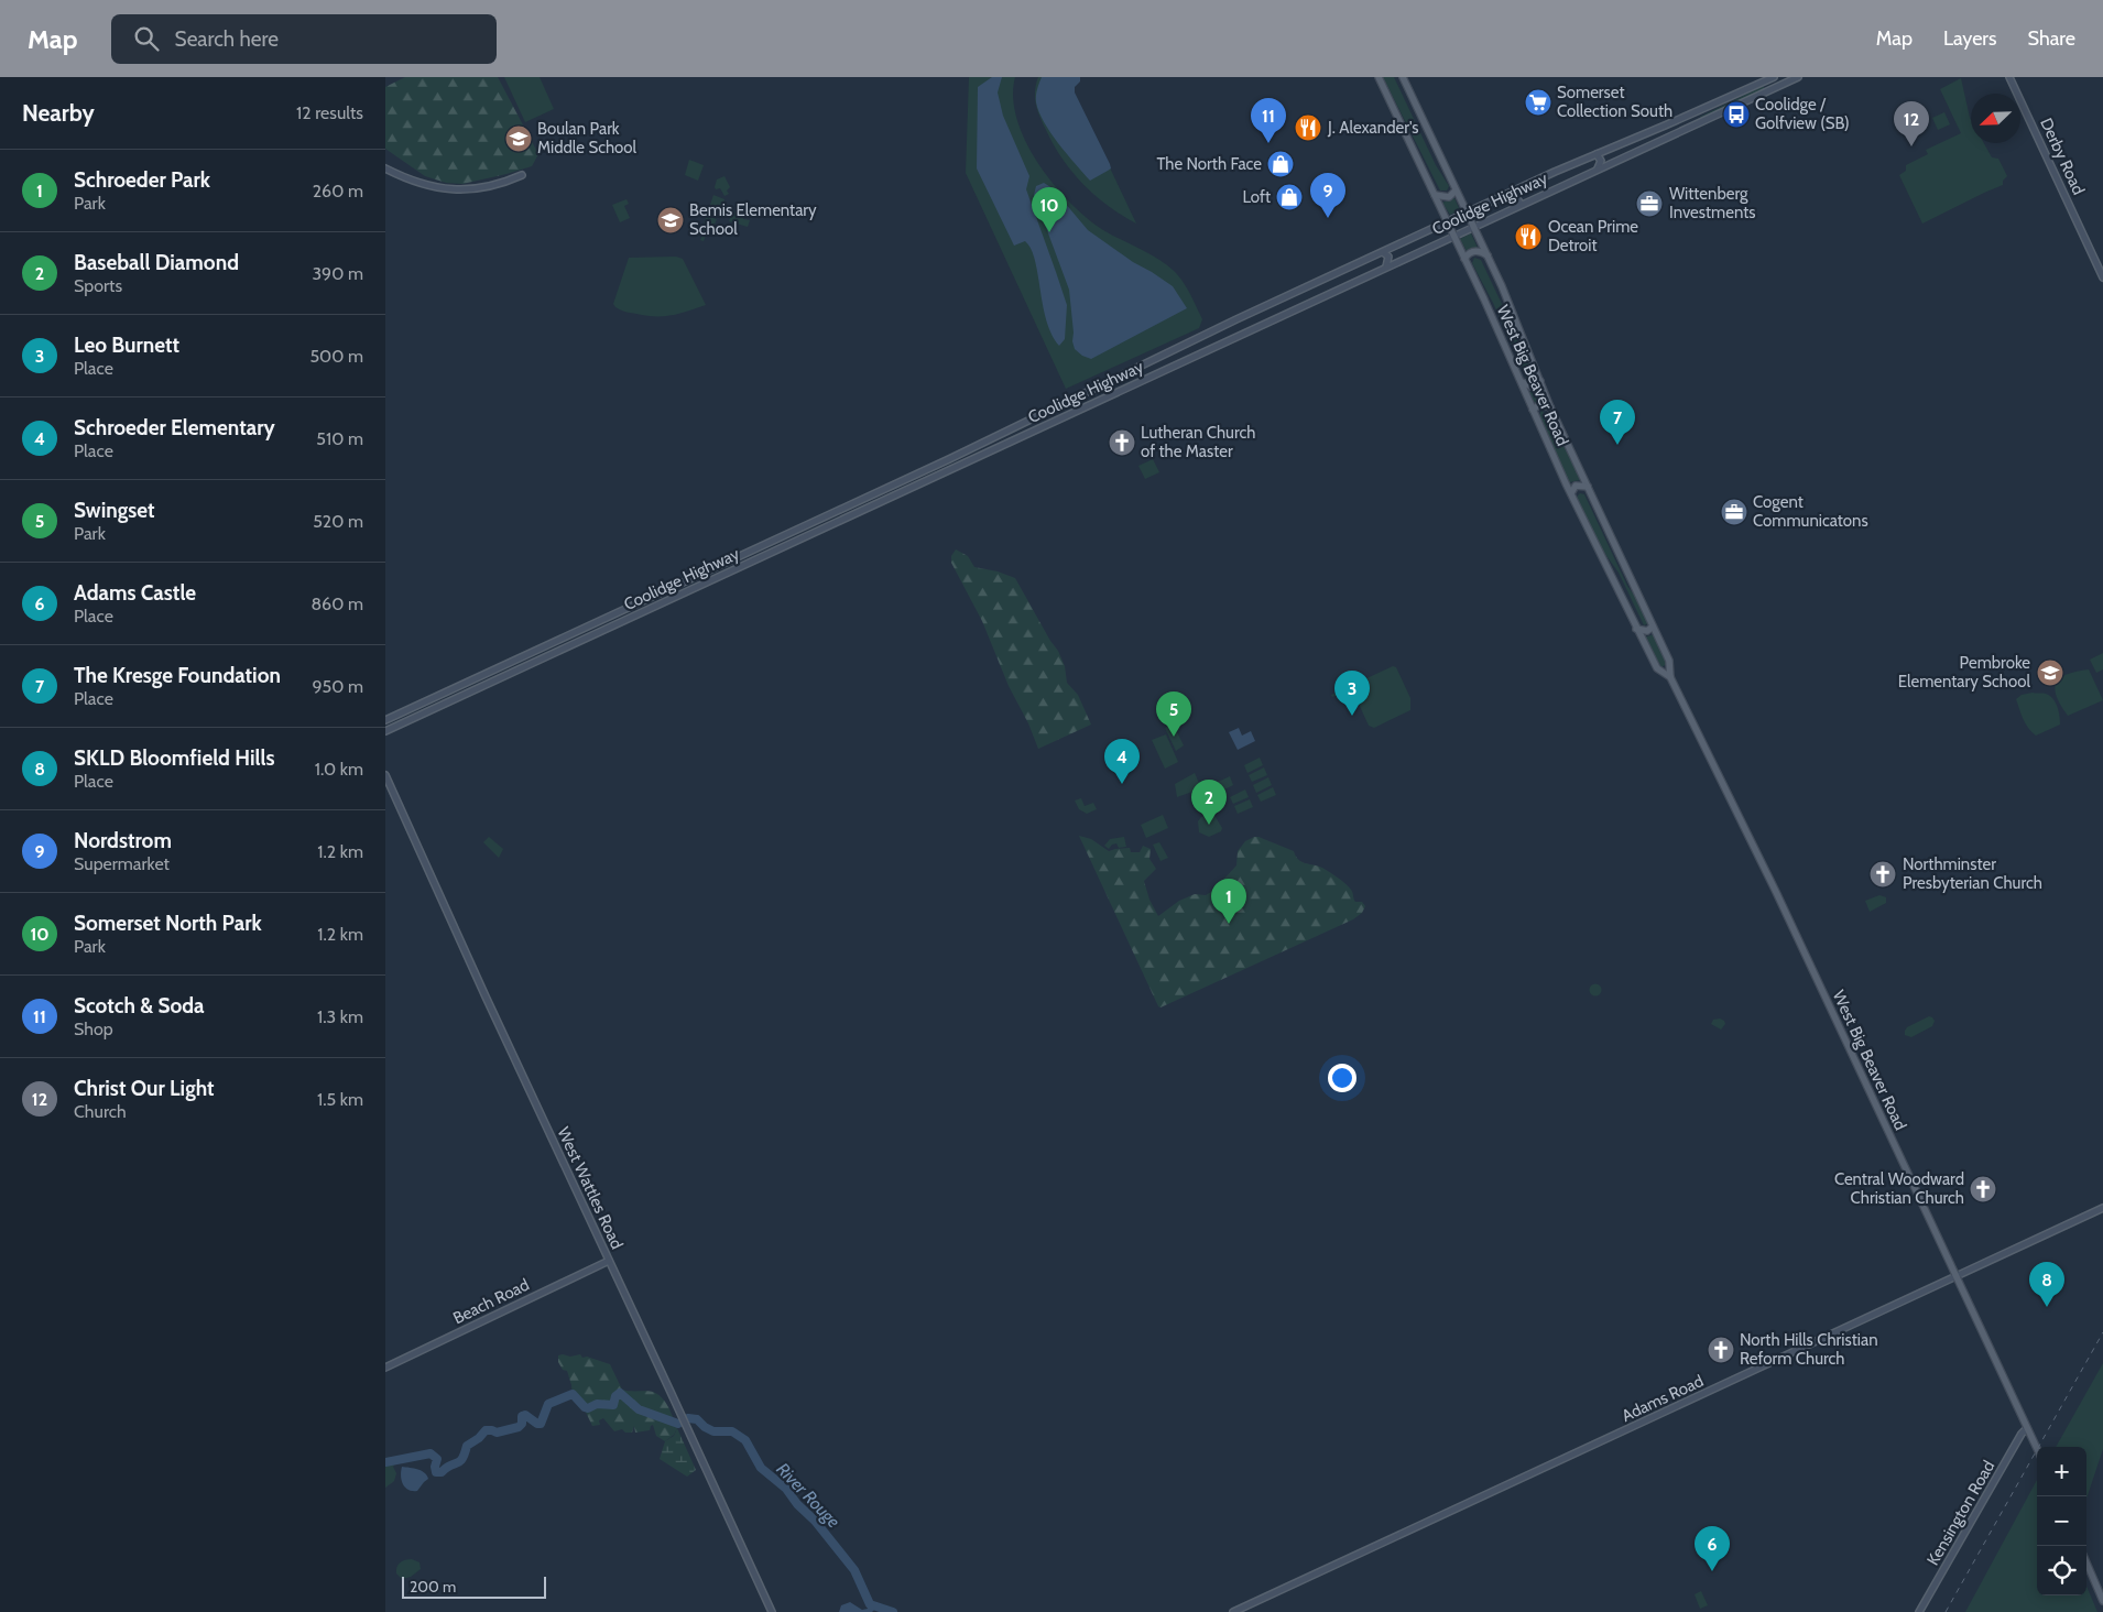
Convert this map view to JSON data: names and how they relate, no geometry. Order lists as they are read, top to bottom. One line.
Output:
{"streets":{"main road":["Derby Road","Coolidge Highway","West Big Beaver Road","West Wattles Road","Beach Road","Adams Road","Kensington Road"]},"crossings":[["Coolidge Highway","West Big Beaver Road"],["West Big Beaver Road","Adams Road"],["West Big Beaver Road","Kensington Road"],["West Wattles Road","Beach Road"]],"water":["River Rouge"],"places":{"supermarket":["Somerset Collection South"],"bus stop":["Coolidge / Golfview (SB)"],"restaurant":["J. Alexander's","Ocean Prime Detroit"],"school or university":["Boulan Park Middle School","Bemis Elementary School","Pembroke Elementary School"],"shop":["The North Face","Loft"],"office":["Wittenberg Investments","Cogent Communicatons"],"church":["Lutheran Church of the Master","Northminster Presbyterian Church","Central Woodward Christian Church","North Hills Christian Reform Church"]},"scale_bar":"200 m","north":"bottom left","page":{"header":"Map","search":"Search here","nav":["Map","Layers","Share"],"heading":["Nearby","12 results"],"pins":["11","12","9","10","7","3","5","4","2","1","8","6"],"list":[{"mark":"1","name":"Schroeder Park","note":"Park","value":"260 m"},{"mark":"2","name":"Baseball Diamond","note":"Sports","value":"390 m"},{"mark":"3","name":"Leo Burnett","note":"Place","value":"500 m"},{"mark":"4","name":"Schroeder Elementary","note":"Place","value":"510 m"},{"mark":"5","name":"Swingset","note":"Park","value":"520 m"},{"mark":"6","name":"Adams Castle","note":"Place","value":"860 m"},{"mark":"7","name":"The Kresge Foundation","note":"Place","value":"950 m"},{"mark":"8","name":"SKLD Bloomfield Hills","note":"Place","value":"1.0 km"},{"mark":"9","name":"Nordstrom","note":"Supermarket","value":"1.2 km"},{"mark":"10","name":"Somerset North Park","note":"Park","value":"1.2 km"},{"mark":"11","name":"Scotch & Soda","note":"Shop","value":"1.3 km"},{"mark":"12","name":"Christ Our Light","note":"Church","value":"1.5 km"}],"map_buttons":["+","−"],"scale":"200 m"}}
